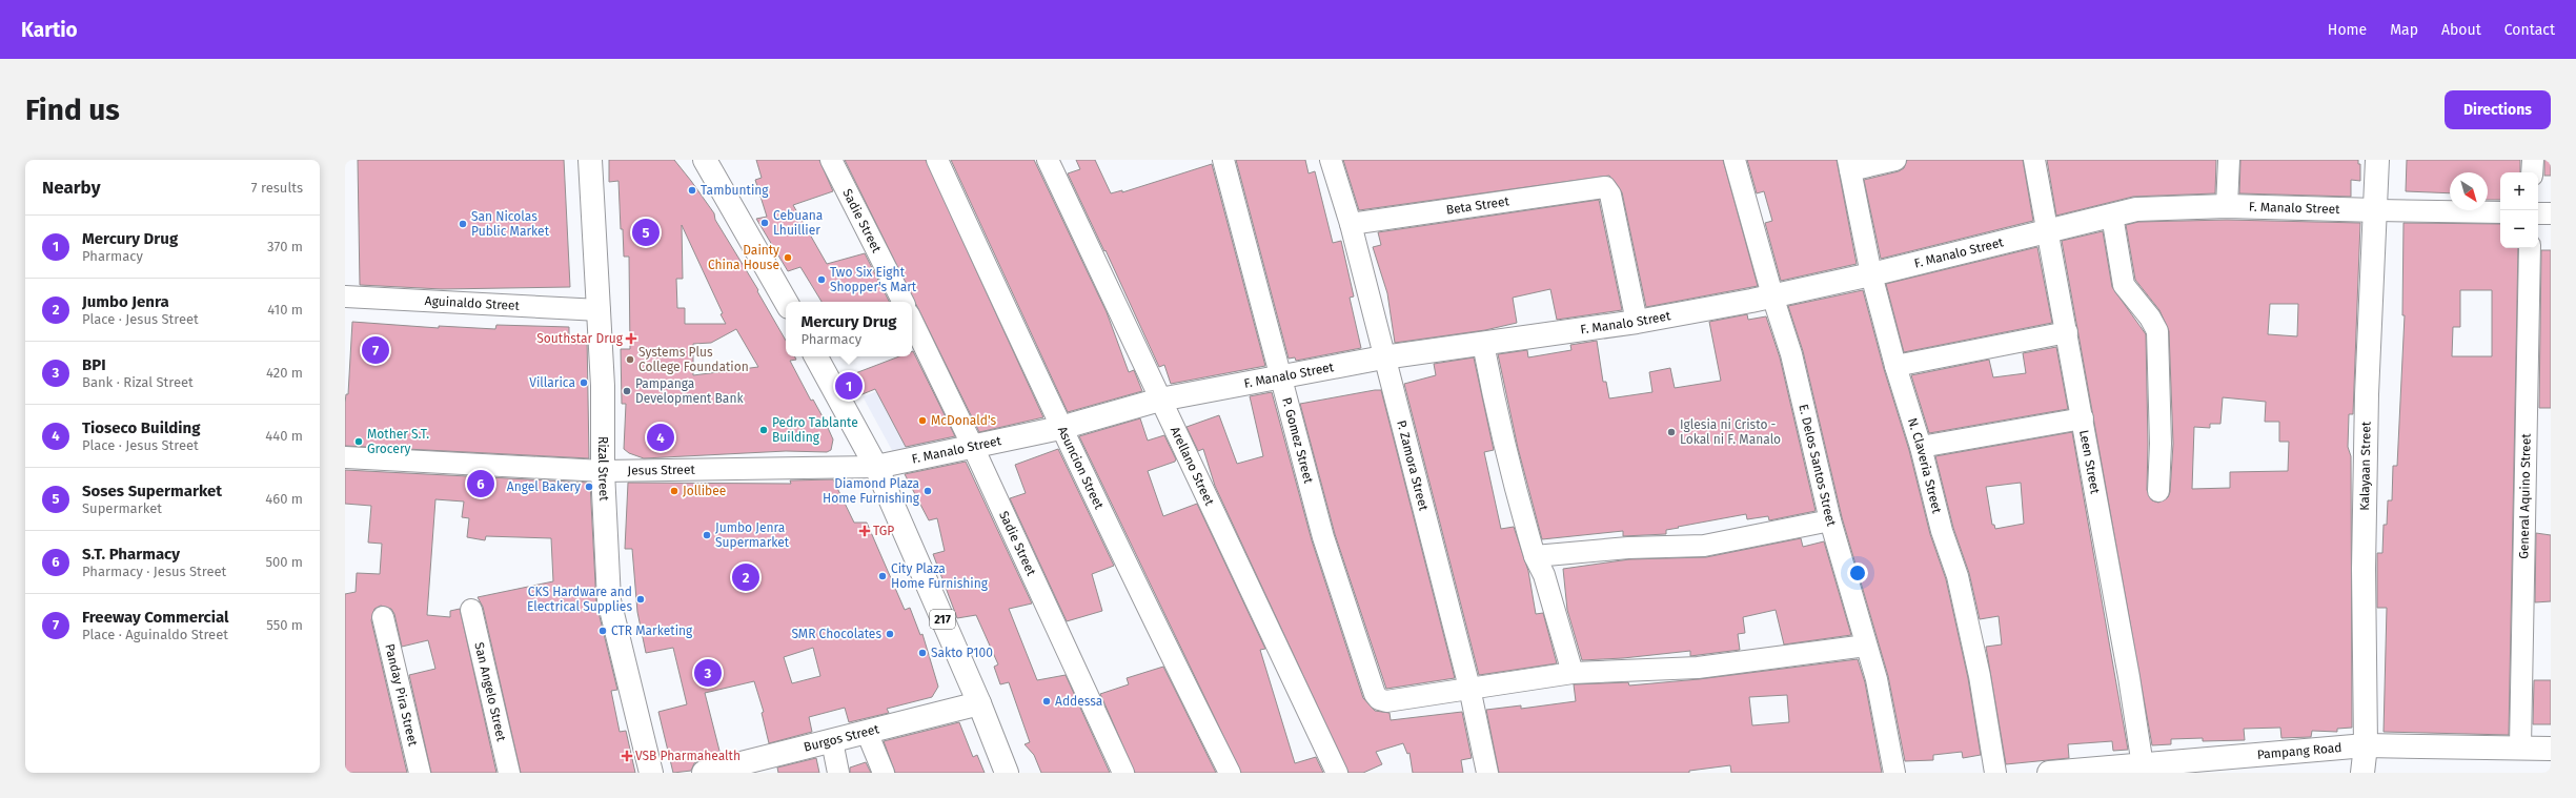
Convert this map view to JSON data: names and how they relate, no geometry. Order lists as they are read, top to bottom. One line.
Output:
{"streets":{"street":["Beta Street","F. Manalo Street","Sadie Street","Aguinaldo Street","P. Gomez Street","Leen Street","P. Zamora Street","E. Delos Santos Street","N. Claveria Street","Kalayaan Street","Arellano Street","Asuncion Street","Rizal Street","Jesus Street","General Aquino Street","217","San Angelo Street","Panday Pira Street","Burgos Street","Pampang Road"]},"crossings":[["Beta Street","F. Manalo Street"],["Beta Street","P. Zamora Street"],["F. Manalo Street","Sadie Street"],["F. Manalo Street","P. Gomez Street"],["F. Manalo Street","Leen Street"],["F. Manalo Street","P. Zamora Street"],["F. Manalo Street","E. Delos Santos Street"],["F. Manalo Street","N. Claveria Street"],["F. Manalo Street","Kalayaan Street"],["F. Manalo Street","Arellano Street"],["F. Manalo Street","Asuncion Street"],["F. Manalo Street","Jesus Street"],["F. Manalo Street","217"],["Aguinaldo Street","Rizal Street"],["P. Gomez Street","P. Zamora Street"],["Leen Street","Pampang Road"],["Kalayaan Street","Pampang Road"],["Rizal Street","Jesus Street"],["Jesus Street","217"],["General Aquino Street","Pampang Road"],["217","Burgos Street"]],"places":{"other":["Tambunting","Cebuana Lhuillier","San Nicolas Public Market","Dainty China House","Two Six Eight Shopper's Mart","Systems Plus College Foundation","Villarica","Pampanga Development Bank","McDonald's","Pedro Tablante Building","Iglesia ni Cristo - Lokal ni F. Manalo","Mother S.T. Grocery","Angel Bakery","Jollibee","Diamond Plaza Home Furnishing","Jumbo Jenra Supermarket","City Plaza Home Furnishing","CKS Hardware and Electrical Supplies","CTR Marketing","SMR Chocolates","Sakto P100","Addessa"],"health":["Southstar Drug","TGP","VSB Pharmahealth"]},"north":"bottom right","page":{"header":"Kartio","nav":["Home","Map","About","Contact"],"buttons":"Directions","title":"Find us","heading":["Nearby","7 results"],"map_buttons":["+","−"],"list":[{"mark":"1","name":"Mercury Drug","note":"Pharmacy","value":"370 m"},{"mark":"2","name":"Jumbo Jenra","note":"Place · Jesus Street","value":"410 m"},{"mark":"3","name":"BPI","note":"Bank · Rizal Street","value":"420 m"},{"mark":"4","name":"Tioseco Building","note":"Place · Jesus Street","value":"440 m"},{"mark":"5","name":"Soses Supermarket","note":"Supermarket","value":"460 m"},{"mark":"6","name":"S.T. Pharmacy","note":"Pharmacy · Jesus Street","value":"500 m"},{"mark":"7","name":"Freeway Commercial","note":"Place · Aguinaldo Street","value":"550 m"}],"pins":["5","7","1","4","6","2","3"],"popup":["Mercury Drug","Pharmacy"]}}
